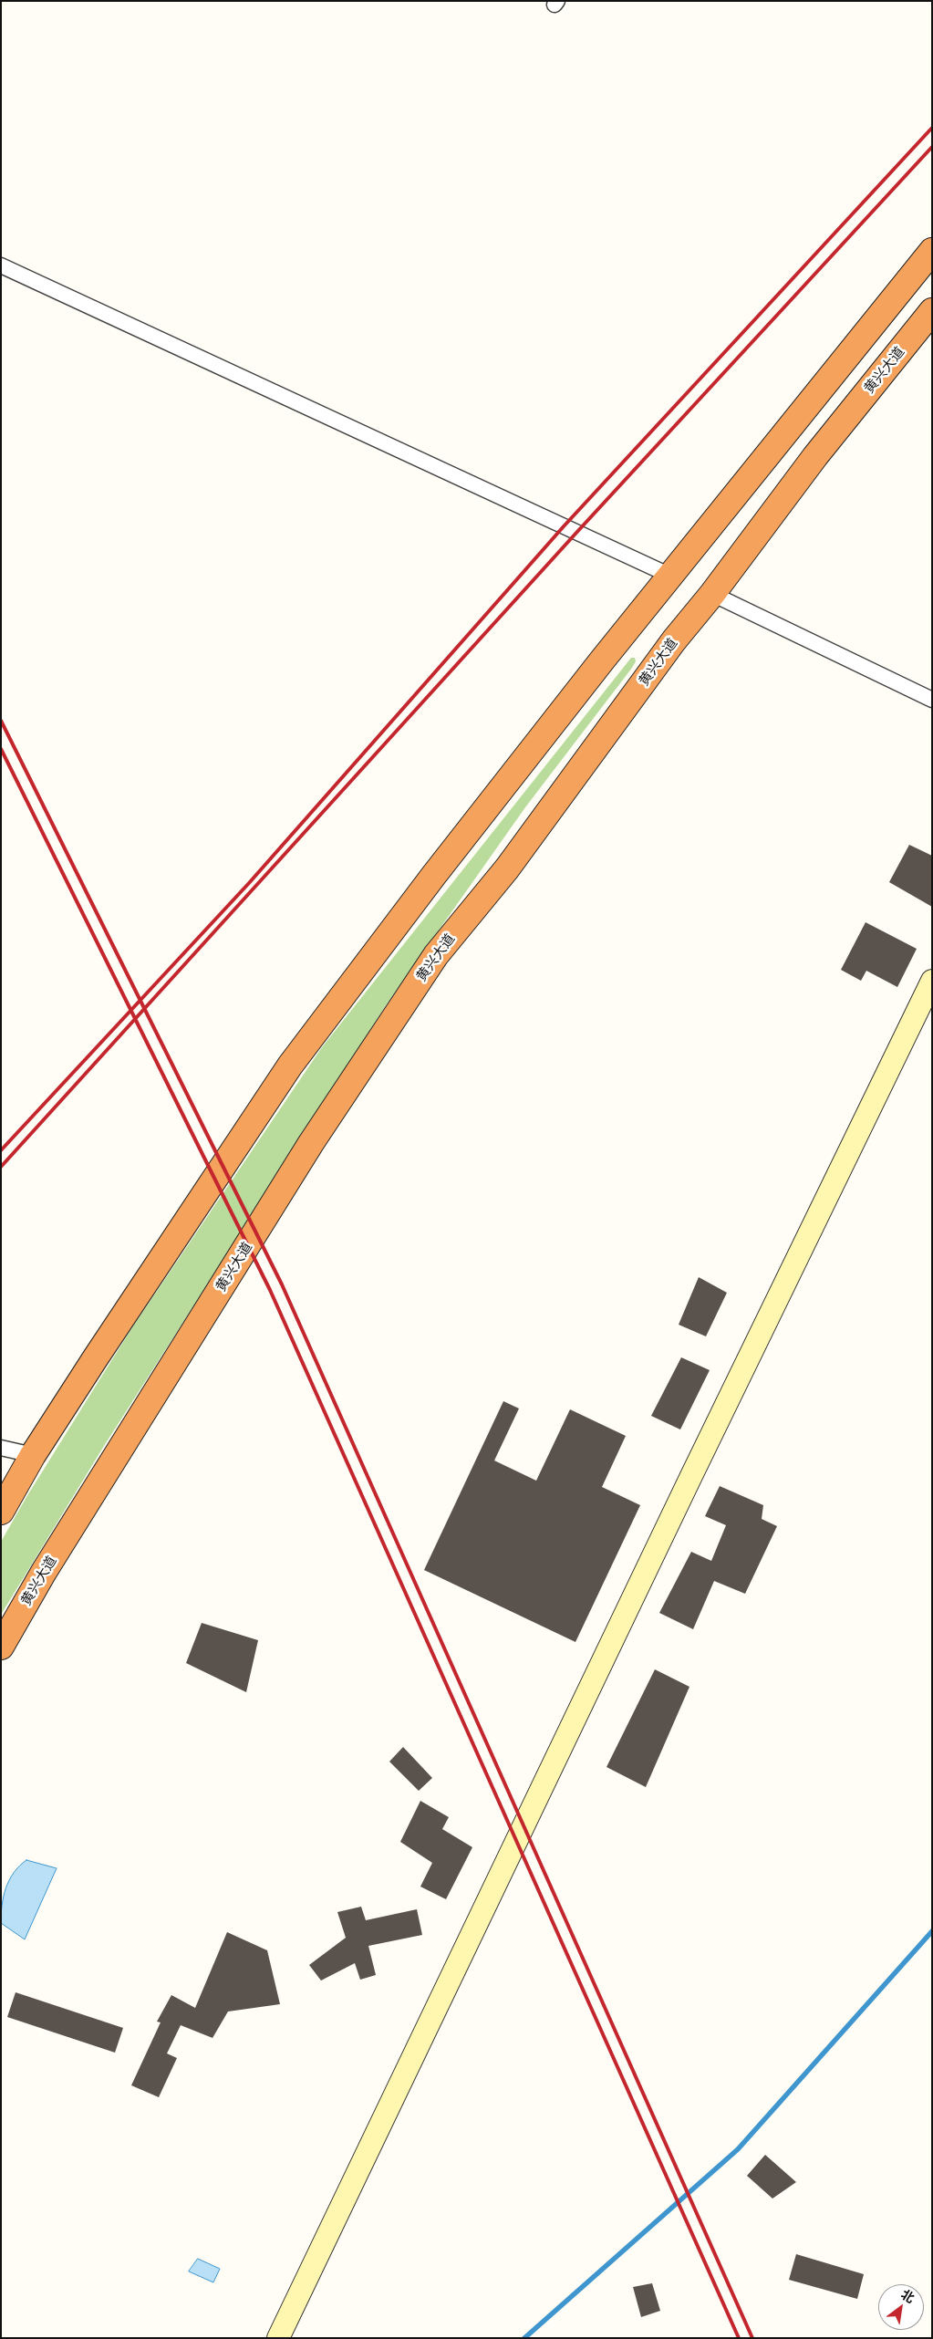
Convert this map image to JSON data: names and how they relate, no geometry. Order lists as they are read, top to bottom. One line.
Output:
{"streets":{"highway":["黄兴大道"]},"north":"top right"}
